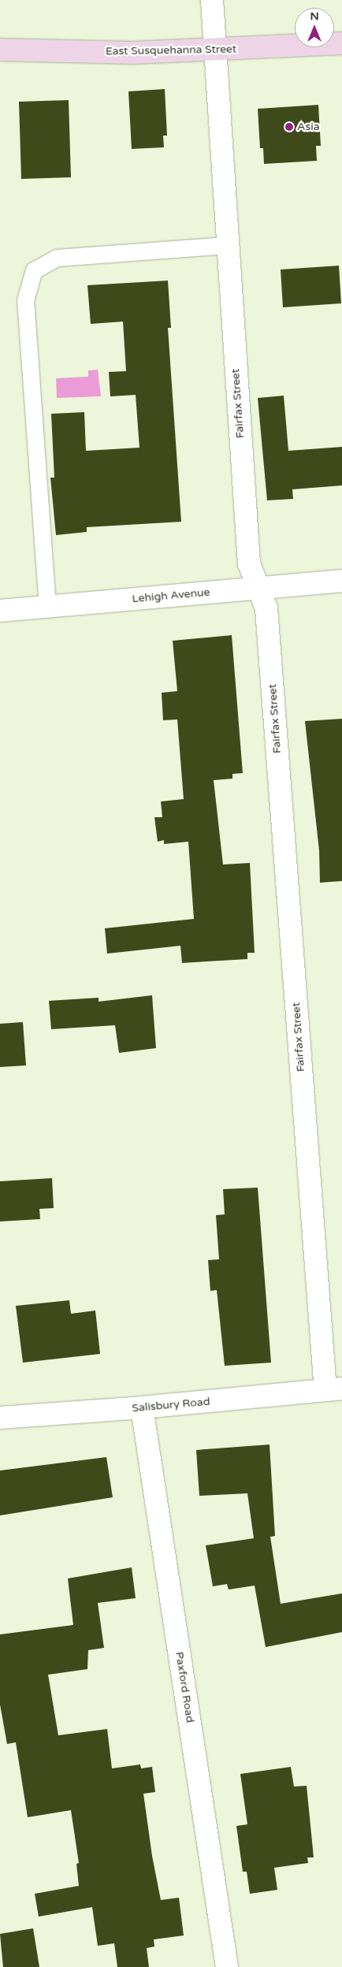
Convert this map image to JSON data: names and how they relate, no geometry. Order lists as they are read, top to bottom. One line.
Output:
{"streets":{"main road":["East Susquehanna Street"],"street":["Fairfax Street","Lehigh Avenue","Salisbury Road","Paxford Road"]},"crossings":[["East Susquehanna Street","Fairfax Street"],["Fairfax Street","Lehigh Avenue"],["Fairfax Street","Salisbury Road"],["Salisbury Road","Paxford Road"]],"places":["Asia"],"north":"top"}
